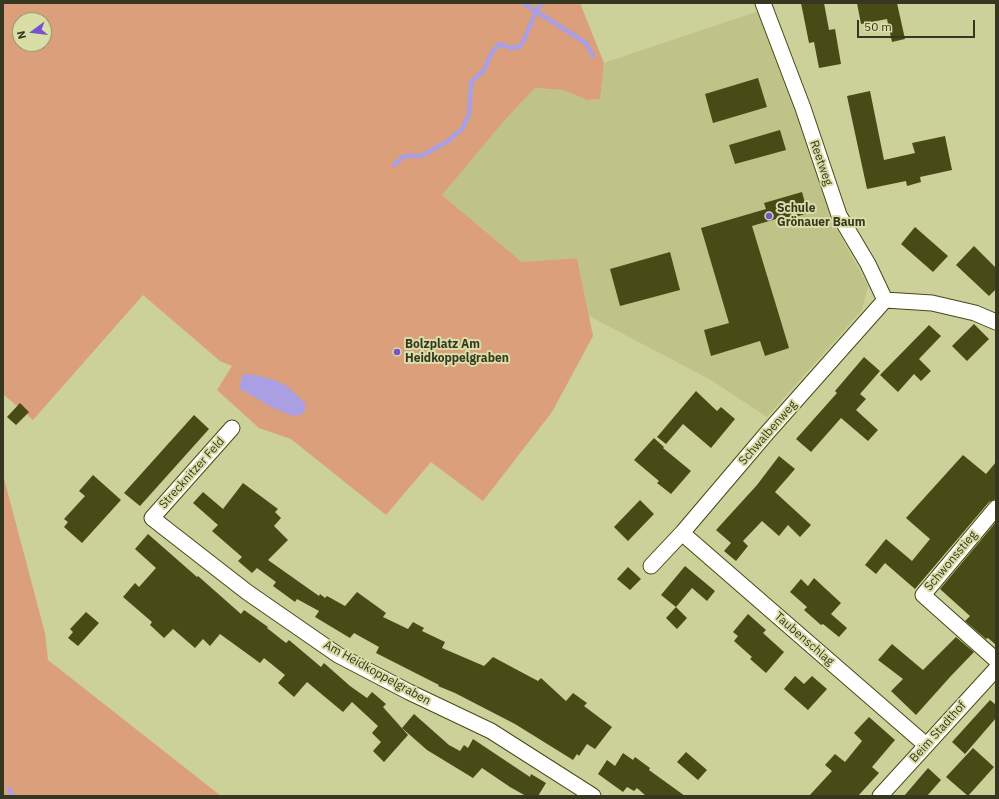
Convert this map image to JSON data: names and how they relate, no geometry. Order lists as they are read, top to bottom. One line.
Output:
{"streets":{"street":["Reetweg","Schwalbenweg","Strecknitzer Feld","Schwonsstieg","Taubenschlag","Am Heidkoppelgraben","Beim Stadthof"]},"crossings":[["Reetweg","Schwalbenweg"],["Schwalbenweg","Taubenschlag"],["Strecknitzer Feld","Am Heidkoppelgraben"],["Taubenschlag","Beim Stadthof"]],"places":["Schule Grönauer Baum","Bolzplatz Am Heidkoppelgraben"],"scale_bar":"50 m","north":"left"}
